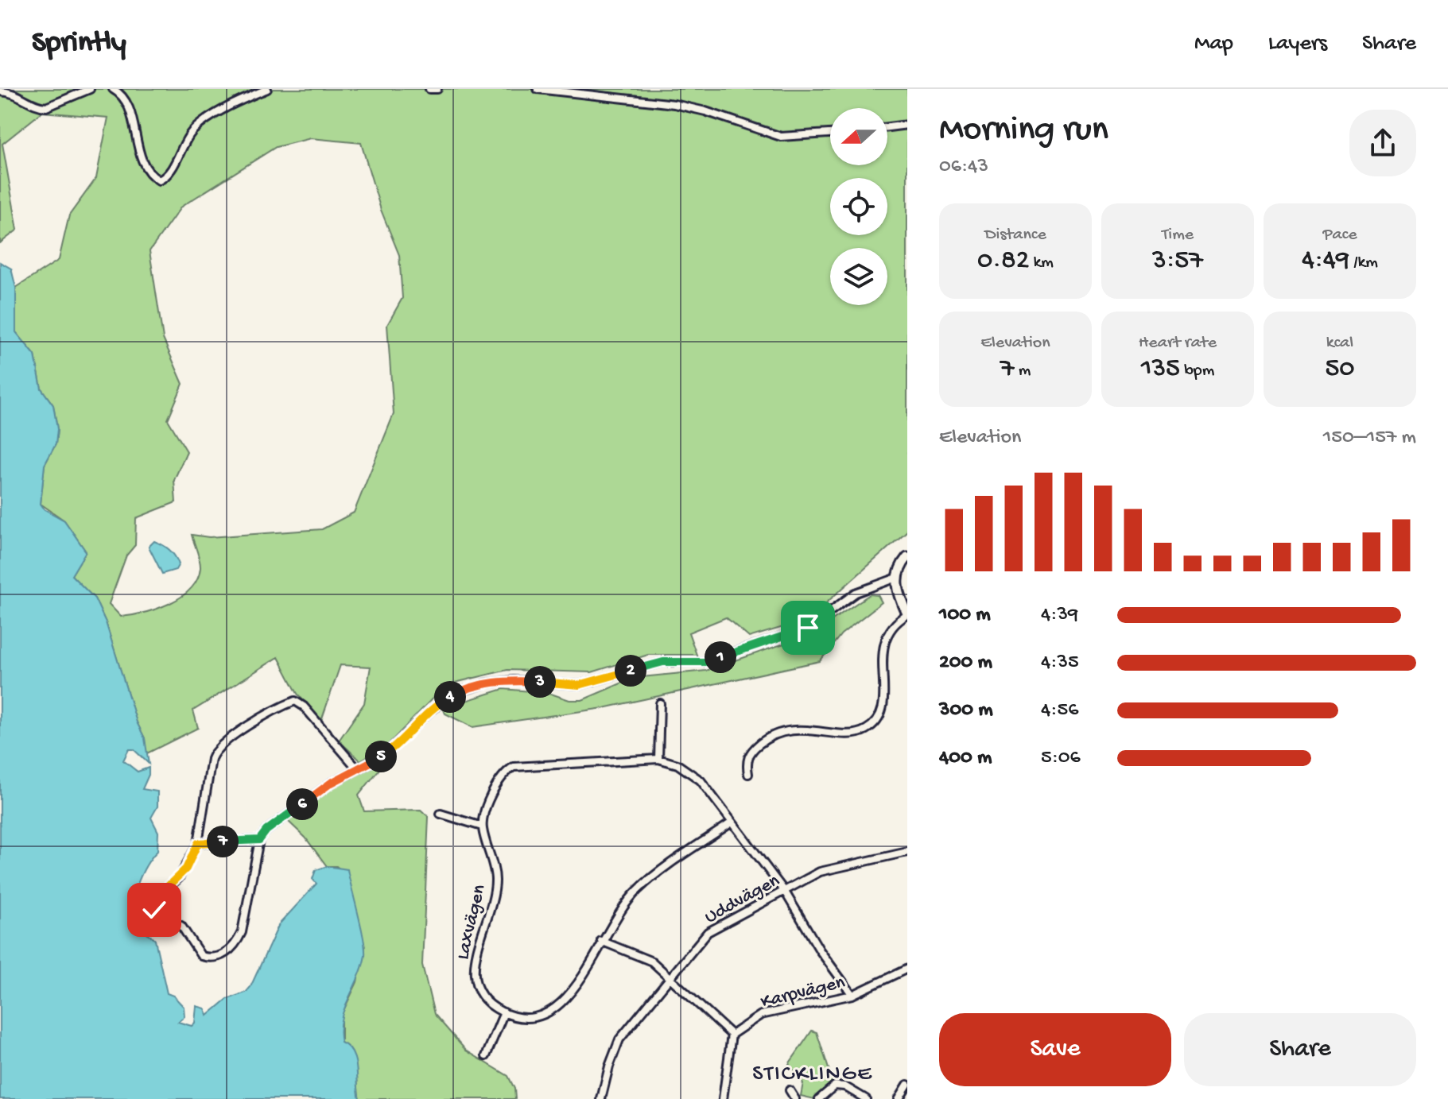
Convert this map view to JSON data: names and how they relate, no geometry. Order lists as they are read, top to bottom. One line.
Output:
{"streets":{"street":["Uddvägen","Laxvägen","Karpvägen"]},"districts":["STICKLINGE"],"north":"left","page":{"header":"Sprintly","nav":["Map","Layers","Share"],"heading":["Morning run","06:43"],"stats":[["Distance","0.82 km"],["Time","3:57"],["Pace","4:49 /km"],["Elevation","7 m"],["Heart rate","135 bpm"],["kcal","50"]],"chart":["Elevation","150–157 m"],"list":[{"name":"100 m","note":"4:39"},{"name":"200 m","note":"4:35"},{"name":"300 m","note":"4:56"},{"name":"400 m","note":"5:06"}],"pins":["1","2","3","4","5","6","7"],"buttons":["Save","Share"]}}
